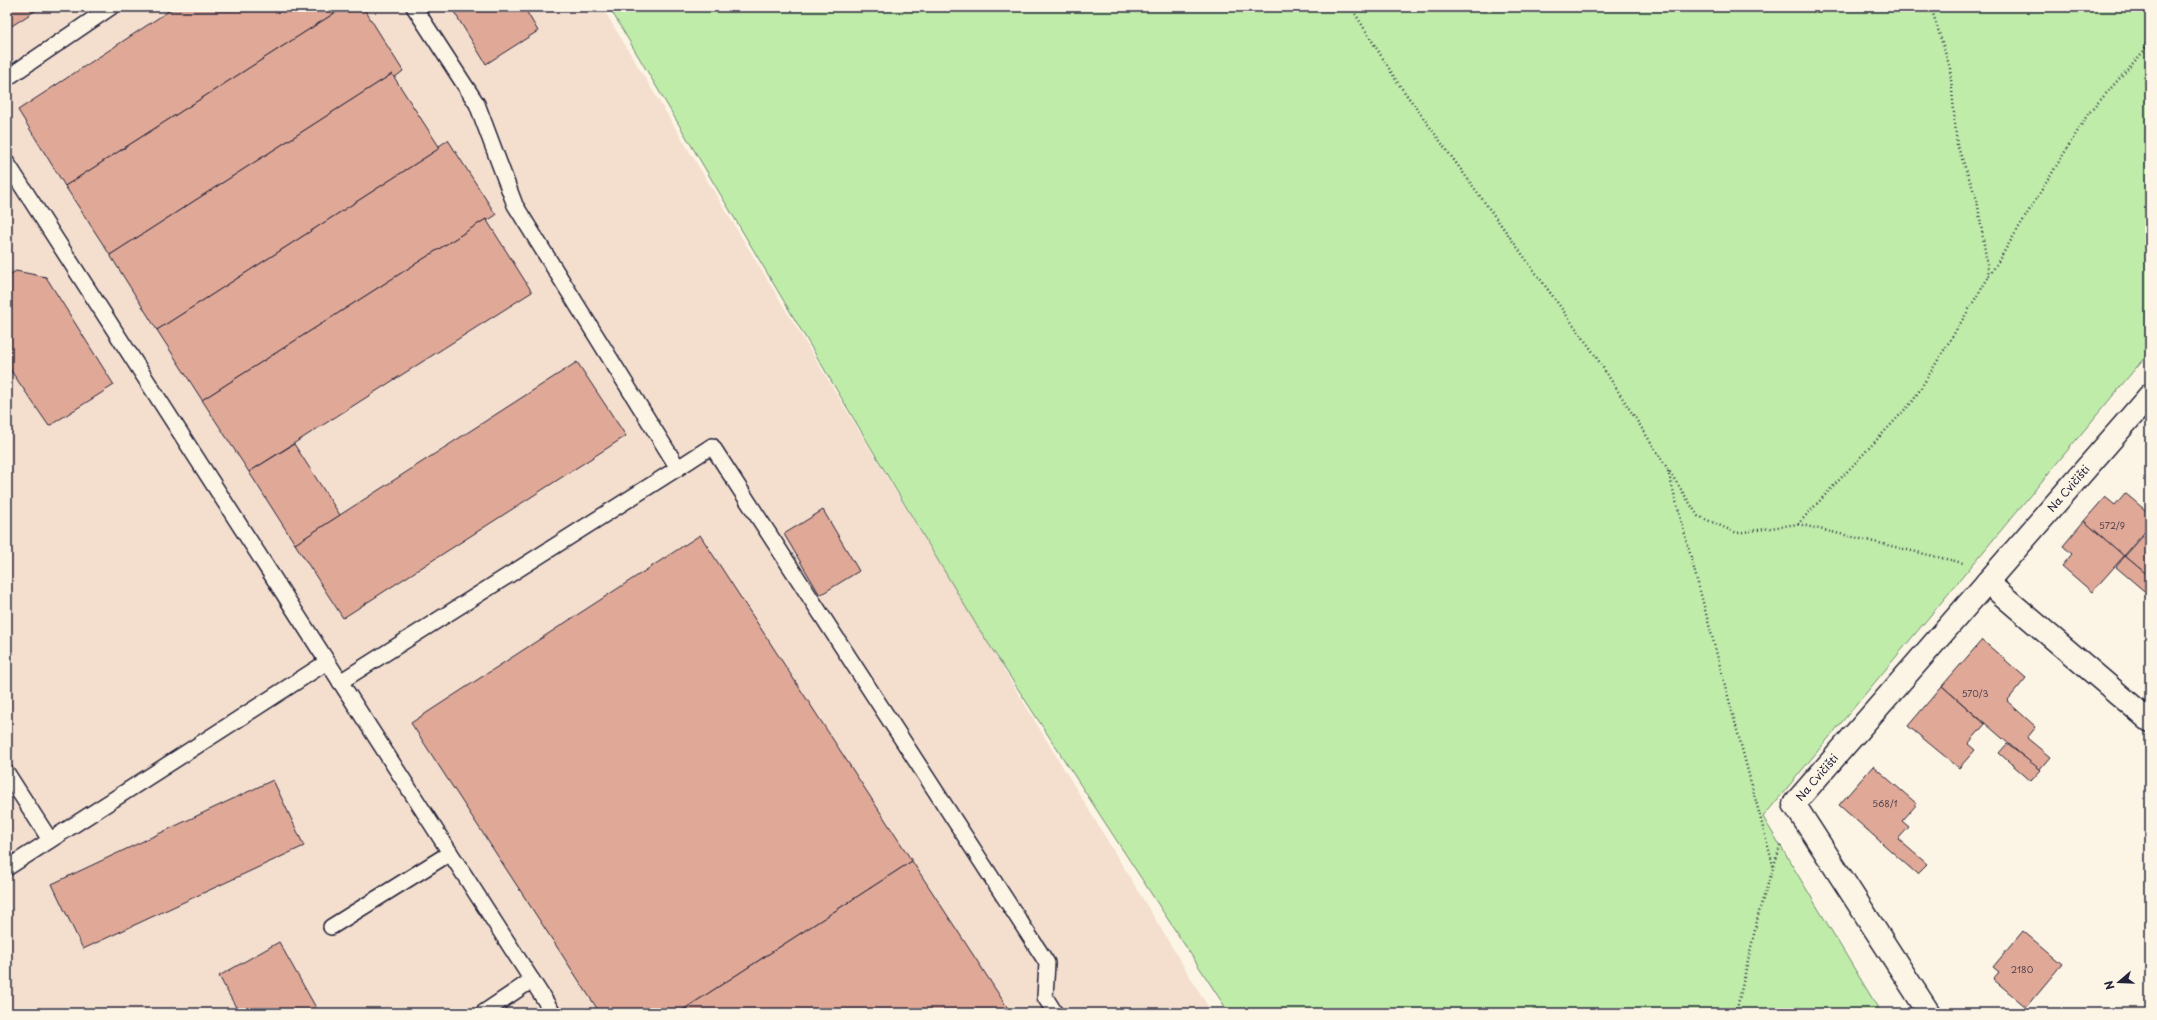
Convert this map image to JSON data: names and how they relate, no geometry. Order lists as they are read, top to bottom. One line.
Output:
{"streets":{"street":["Na Cvičišti"]},"house_numbers":["572/9","570/3","568/1","2180"],"north":"left"}
